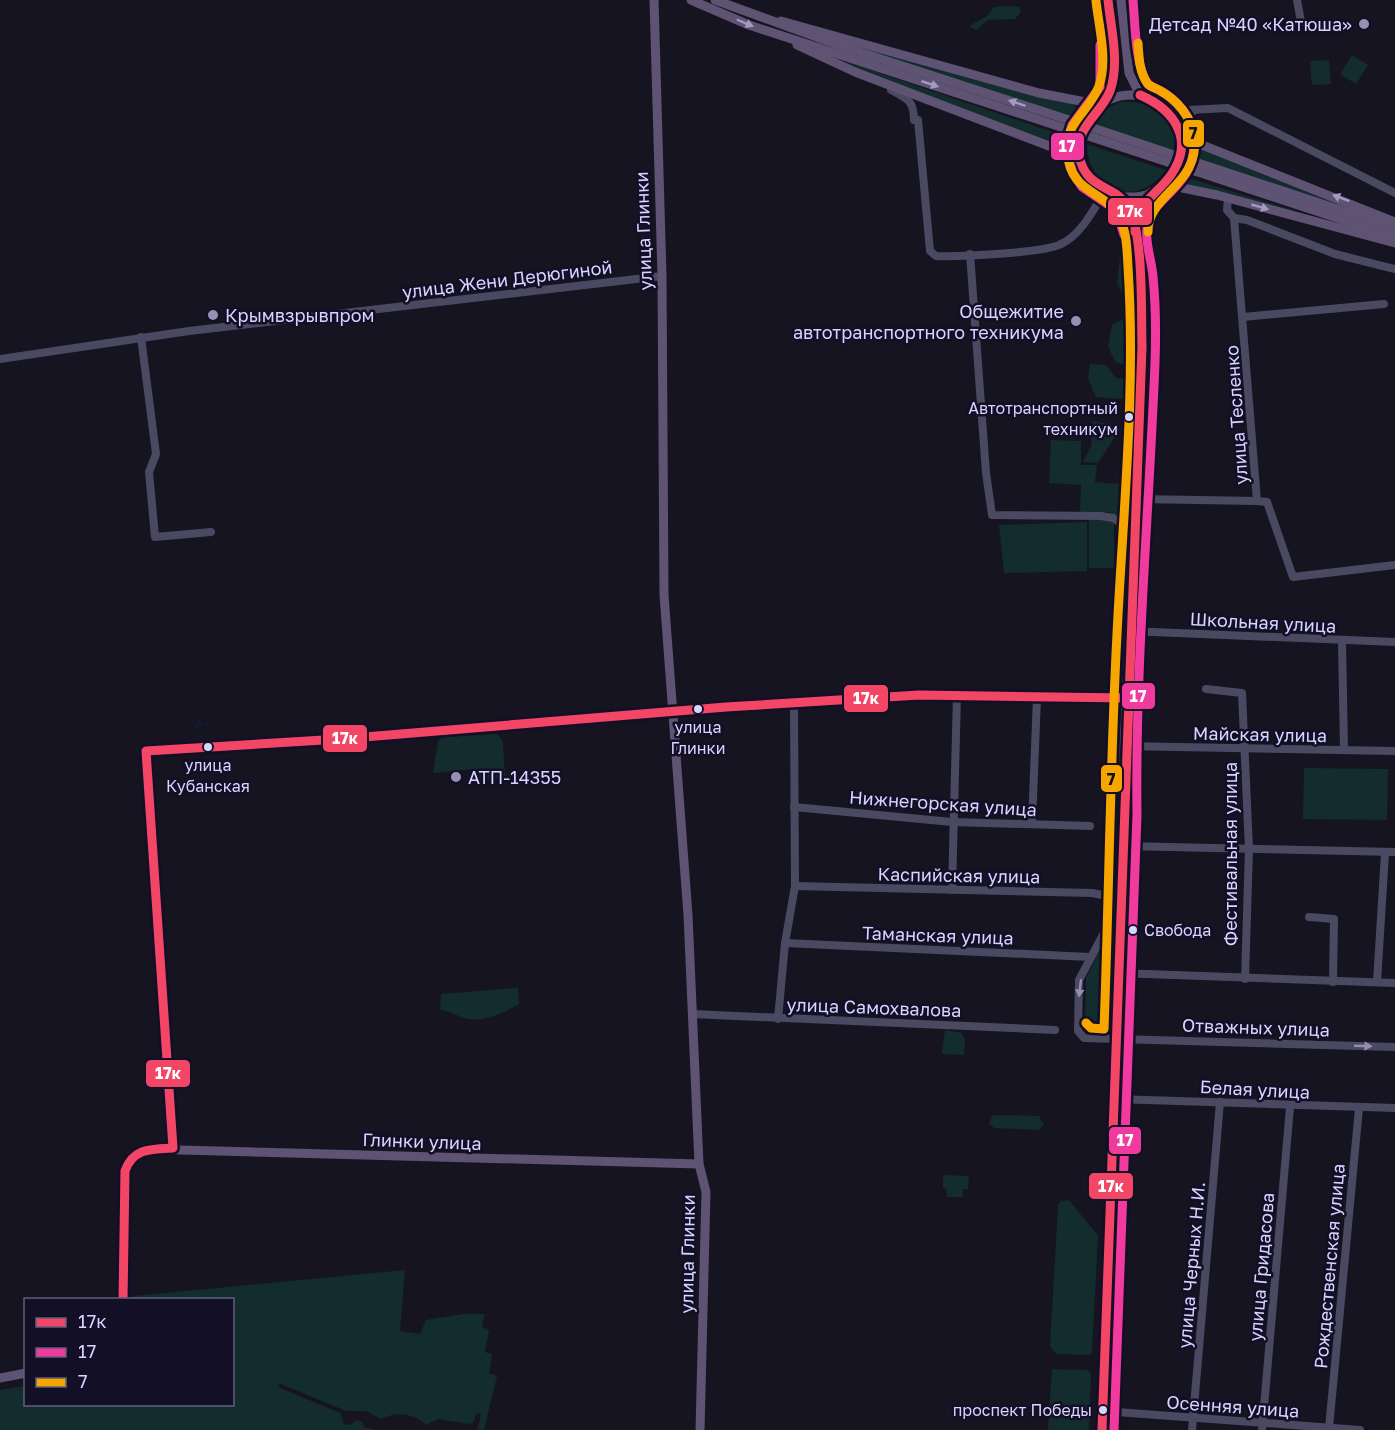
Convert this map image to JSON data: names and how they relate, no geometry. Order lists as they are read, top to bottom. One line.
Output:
{"streets":{"main road":["улица Глинки","Глинки улица"],"street":["улица Жени Дерюгиной","улица Тесленко","Школьная улица","Майская улица","Нижнегорская улица","Фестивальная улица","Каспийская улица","Таманская улица","улица Самохвалова","Отважных улица","Белая улица","улица Черных Н.И.","Рождественская улица","улица Гридасова","Осенняя улица"]},"crossings":[["улица Глинки","улица Жени Дерюгиной"],["улица Глинки","улица Самохвалова"],["улица Глинки","Глинки улица"],["Майская улица","Фестивальная улица"],["Таманская улица","Отважных улица"],["Белая улица","улица Черных Н.И."],["Белая улица","Рождественская улица"],["Белая улица","улица Гридасова"],["улица Черных Н.И.","Осенняя улица"],["Рождественская улица","Осенняя улица"],["улица Гридасова","Осенняя улица"]],"places":["Детсад №40 «Катюша»","Крымвзрывпром","Общежитие автотранспортного техникума","Автотранспортный техникум","улица Глинки","улица Кубанская","АТП-14355","Свобода","проспект Победы"],"lines":["transit line 17к","transit line 17","transit line 7"],"legend":["17к","17","7"]}
